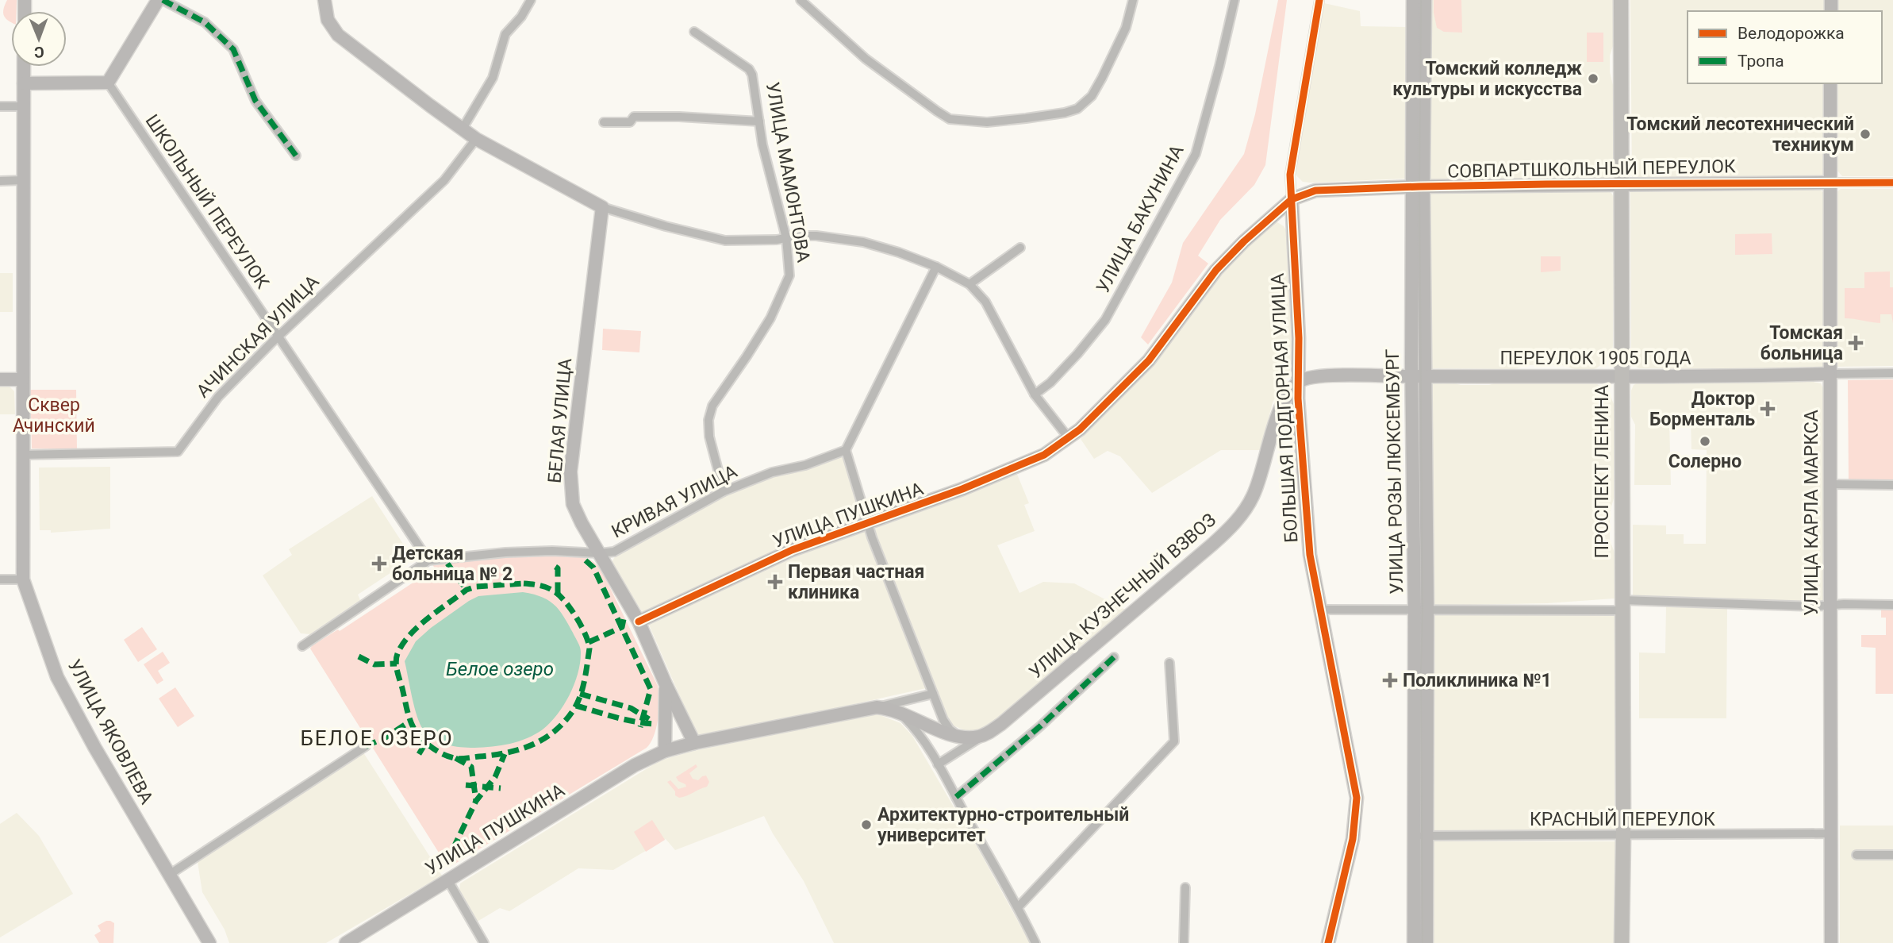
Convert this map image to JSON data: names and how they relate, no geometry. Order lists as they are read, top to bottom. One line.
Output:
{"streets":{"main road":["ПРОСПЕКТ ЛЕНИНА"],"street":["СОВПАРТШКОЛЬНЫЙ ПЕРЕУЛОК","УЛИЦА МАМОНТОВА","ШКОЛЬНЫЙ ПЕРЕУЛОК","УЛИЦА БАКУНИНА","АЧИНСКАЯ УЛИЦА","ПЕРЕУЛОК 1905 ГОДА","БОЛЬШАЯ ПОДГОРНАЯ УЛИЦА","БЕЛАЯ УЛИЦА","УЛИЦА РОЗЫ ЛЮКСЕМБУРГ","КРИВАЯ УЛИЦА","УЛИЦА КАРЛА МАРКСА","УЛИЦА ПУШКИНА","УЛИЦА КУЗНЕЧНЫЙ ВЗВОЗ","УЛИЦА ЯКОВЛЕВА","КРАСНЫЙ ПЕРЕУЛОК"]},"crossings":[["СОВПАРТШКОЛЬНЫЙ ПЕРЕУЛОК","БОЛЬШАЯ ПОДГОРНАЯ УЛИЦА"],["СОВПАРТШКОЛЬНЫЙ ПЕРЕУЛОК","УЛИЦА РОЗЫ ЛЮКСЕМБУРГ"],["СОВПАРТШКОЛЬНЫЙ ПЕРЕУЛОК","ПРОСПЕКТ ЛЕНИНА"],["СОВПАРТШКОЛЬНЫЙ ПЕРЕУЛОК","УЛИЦА КАРЛА МАРКСА"],["СОВПАРТШКОЛЬНЫЙ ПЕРЕУЛОК","УЛИЦА ПУШКИНА"],["УЛИЦА МАМОНТОВА","КРИВАЯ УЛИЦА"],["ШКОЛЬНЫЙ ПЕРЕУЛОК","АЧИНСКАЯ УЛИЦА"],["ШКОЛЬНЫЙ ПЕРЕУЛОК","КРИВАЯ УЛИЦА"],["АЧИНСКАЯ УЛИЦА","УЛИЦА ЯКОВЛЕВА"],["ПЕРЕУЛОК 1905 ГОДА","БОЛЬШАЯ ПОДГОРНАЯ УЛИЦА"],["ПЕРЕУЛОК 1905 ГОДА","УЛИЦА РОЗЫ ЛЮКСЕМБУРГ"],["ПЕРЕУЛОК 1905 ГОДА","ПРОСПЕКТ ЛЕНИНА"],["ПЕРЕУЛОК 1905 ГОДА","УЛИЦА КАРЛА МАРКСА"],["ПЕРЕУЛОК 1905 ГОДА","УЛИЦА КУЗНЕЧНЫЙ ВЗВОЗ"],["БОЛЬШАЯ ПОДГОРНАЯ УЛИЦА","УЛИЦА ПУШКИНА"],["БОЛЬШАЯ ПОДГОРНАЯ УЛИЦА","УЛИЦА КУЗНЕЧНЫЙ ВЗВОЗ"],["БЕЛАЯ УЛИЦА","КРИВАЯ УЛИЦА"],["БЕЛАЯ УЛИЦА","УЛИЦА ПУШКИНА"],["УЛИЦА РОЗЫ ЛЮКСЕМБУРГ","КРАСНЫЙ ПЕРЕУЛОК"],["ПРОСПЕКТ ЛЕНИНА","КРАСНЫЙ ПЕРЕУЛОК"],["УЛИЦА КАРЛА МАРКСА","КРАСНЫЙ ПЕРЕУЛОК"]],"districts":["БЕЛОЕ ОЗЕРО"],"water":["Белое озеро"],"parks":["Сквер Ачинский"],"places":{"other":["Томский колледж культуры и искусства","Томский лесотехнический техникум","Солерно","Архитектурно-строительный университет"],"health":["Томская больница","Доктор Борменталь","Детская больница № 2","Первая частная клиника","Поликлиника №1"]},"legend":["Велодорожка","Тропа"],"north":"bottom"}
